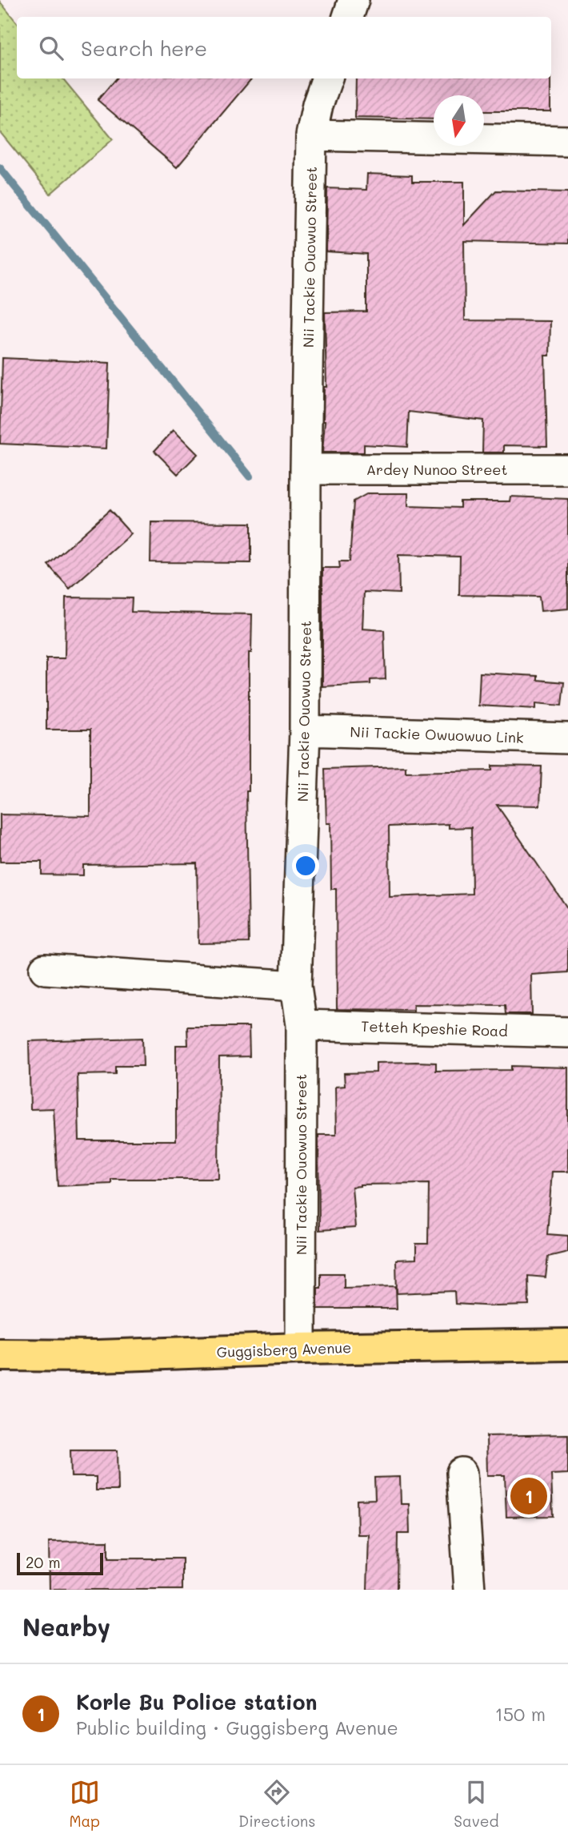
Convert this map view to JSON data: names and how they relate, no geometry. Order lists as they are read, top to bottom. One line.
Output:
{"streets":{"main road":["Guggisberg Avenue"],"street":["Nii Tackie Ouowuo Street","Ardey Nunoo Street","Nii Tackie Owuowuo Link","Tetteh Kpeshie Road"]},"crossings":[["Nii Tackie Ouowuo Street","Ardey Nunoo Street"],["Nii Tackie Ouowuo Street","Nii Tackie Owuowuo Link"],["Nii Tackie Ouowuo Street","Tetteh Kpeshie Road"],["Nii Tackie Ouowuo Street","Guggisberg Avenue"]],"scale_bar":"20 m","north":"bottom","page":{"search":"Search here","pins":"1","scale":"20 m","heading":"Nearby","list":[{"mark":"1","name":"Korle Bu Police station","note":"Public building · Guggisberg Avenue","value":"150 m"}],"nav":["Map","Directions","Saved"]}}
